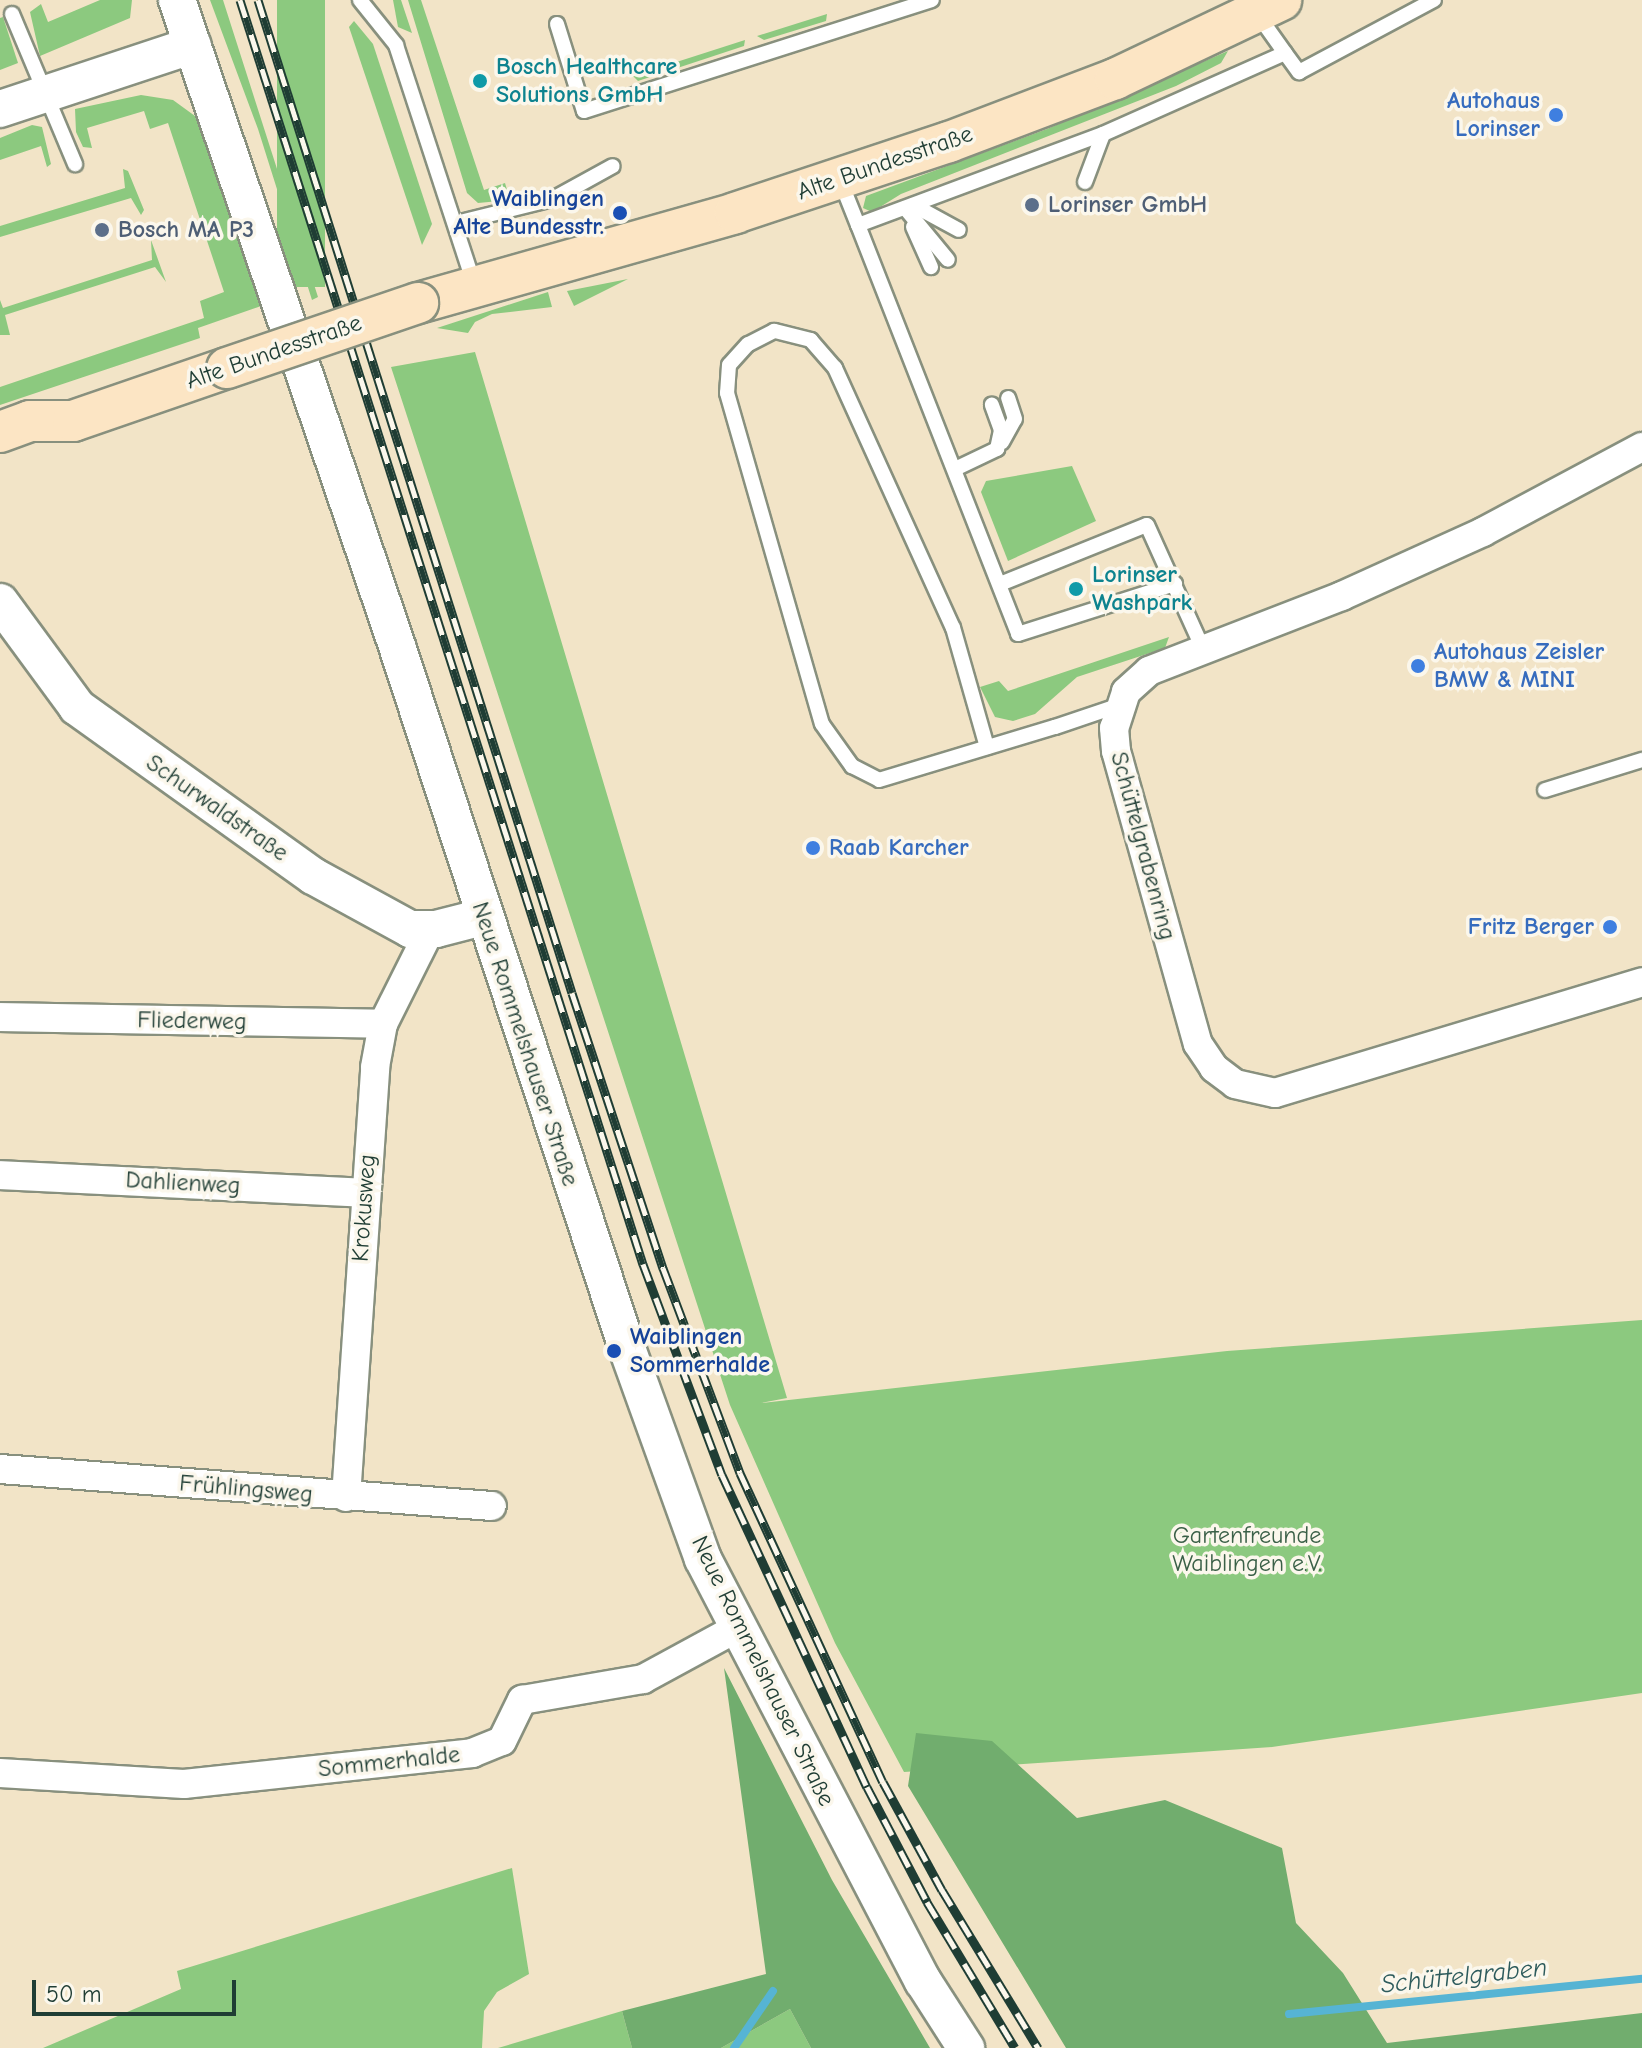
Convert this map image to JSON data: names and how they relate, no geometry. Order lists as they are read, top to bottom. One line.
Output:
{"streets":{"main road":["Alte Bundesstraße"],"street":["Schurwaldstraße","Schüttelgrabenring","Fliederweg","Neue Rommelshauser Straße","Dahlienweg","Krokusweg","Frühlingsweg","Sommerhalde"]},"crossings":[["Schurwaldstraße","Neue Rommelshauser Straße"],["Schurwaldstraße","Krokusweg"],["Fliederweg","Krokusweg"],["Neue Rommelshauser Straße","Sommerhalde"],["Dahlienweg","Krokusweg"],["Krokusweg","Frühlingsweg"]],"water":["Schüttelgraben"],"parks":["Gartenfreunde Waiblingen e.V."],"places":["Bosch Healthcare Solutions GmbH","Autohaus Lorinser","Lorinser GmbH","Waiblingen Alte Bundesstr.","Bosch MA P3","Lorinser Washpark","Autohaus Zeisler BMW & MINI","Raab Karcher","Fritz Berger","Waiblingen Sommerhalde"],"scale_bar":"50 m"}
